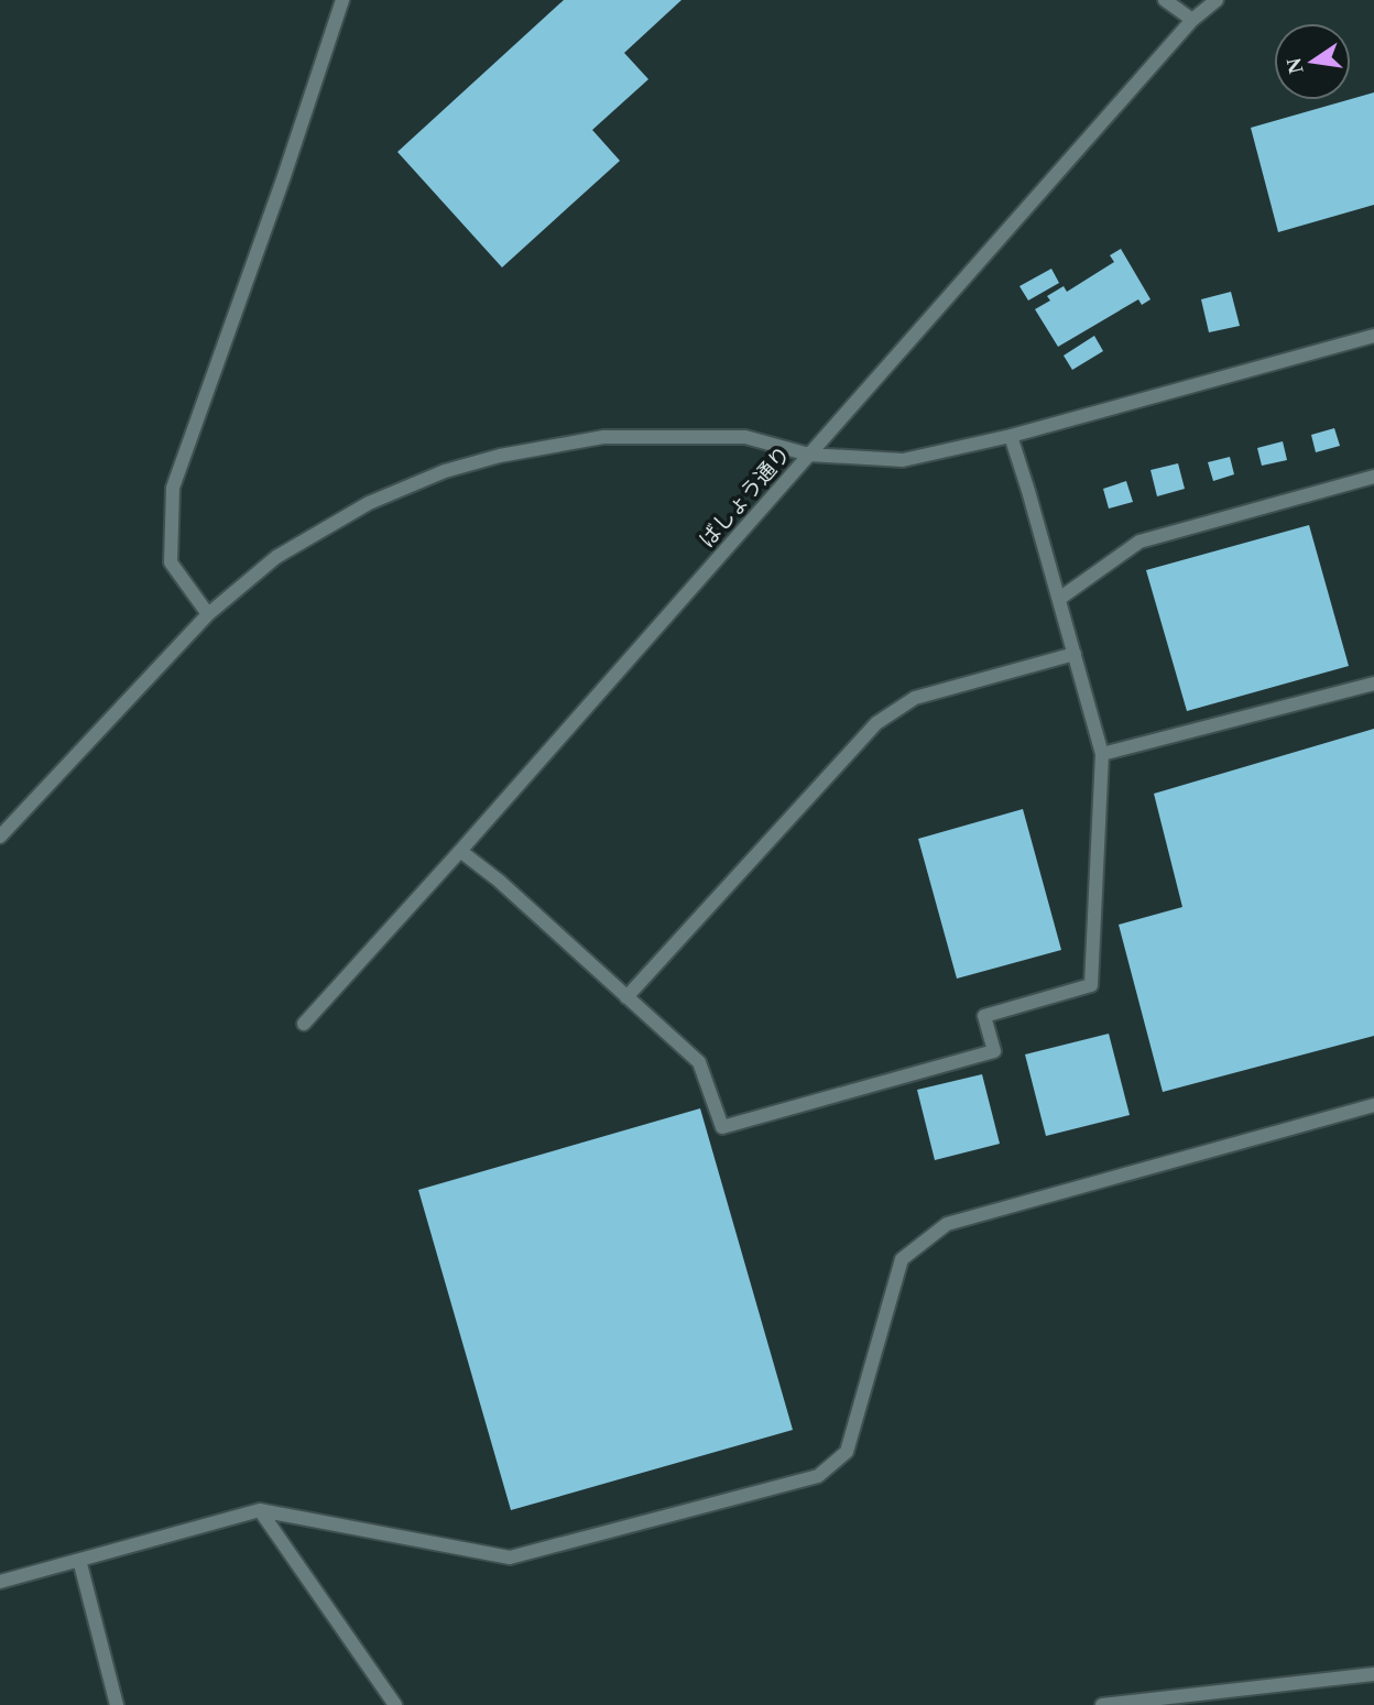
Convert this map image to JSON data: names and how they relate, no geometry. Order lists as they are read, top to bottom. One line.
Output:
{"streets":{"lane":["ばしょう通り"]},"north":"left"}
